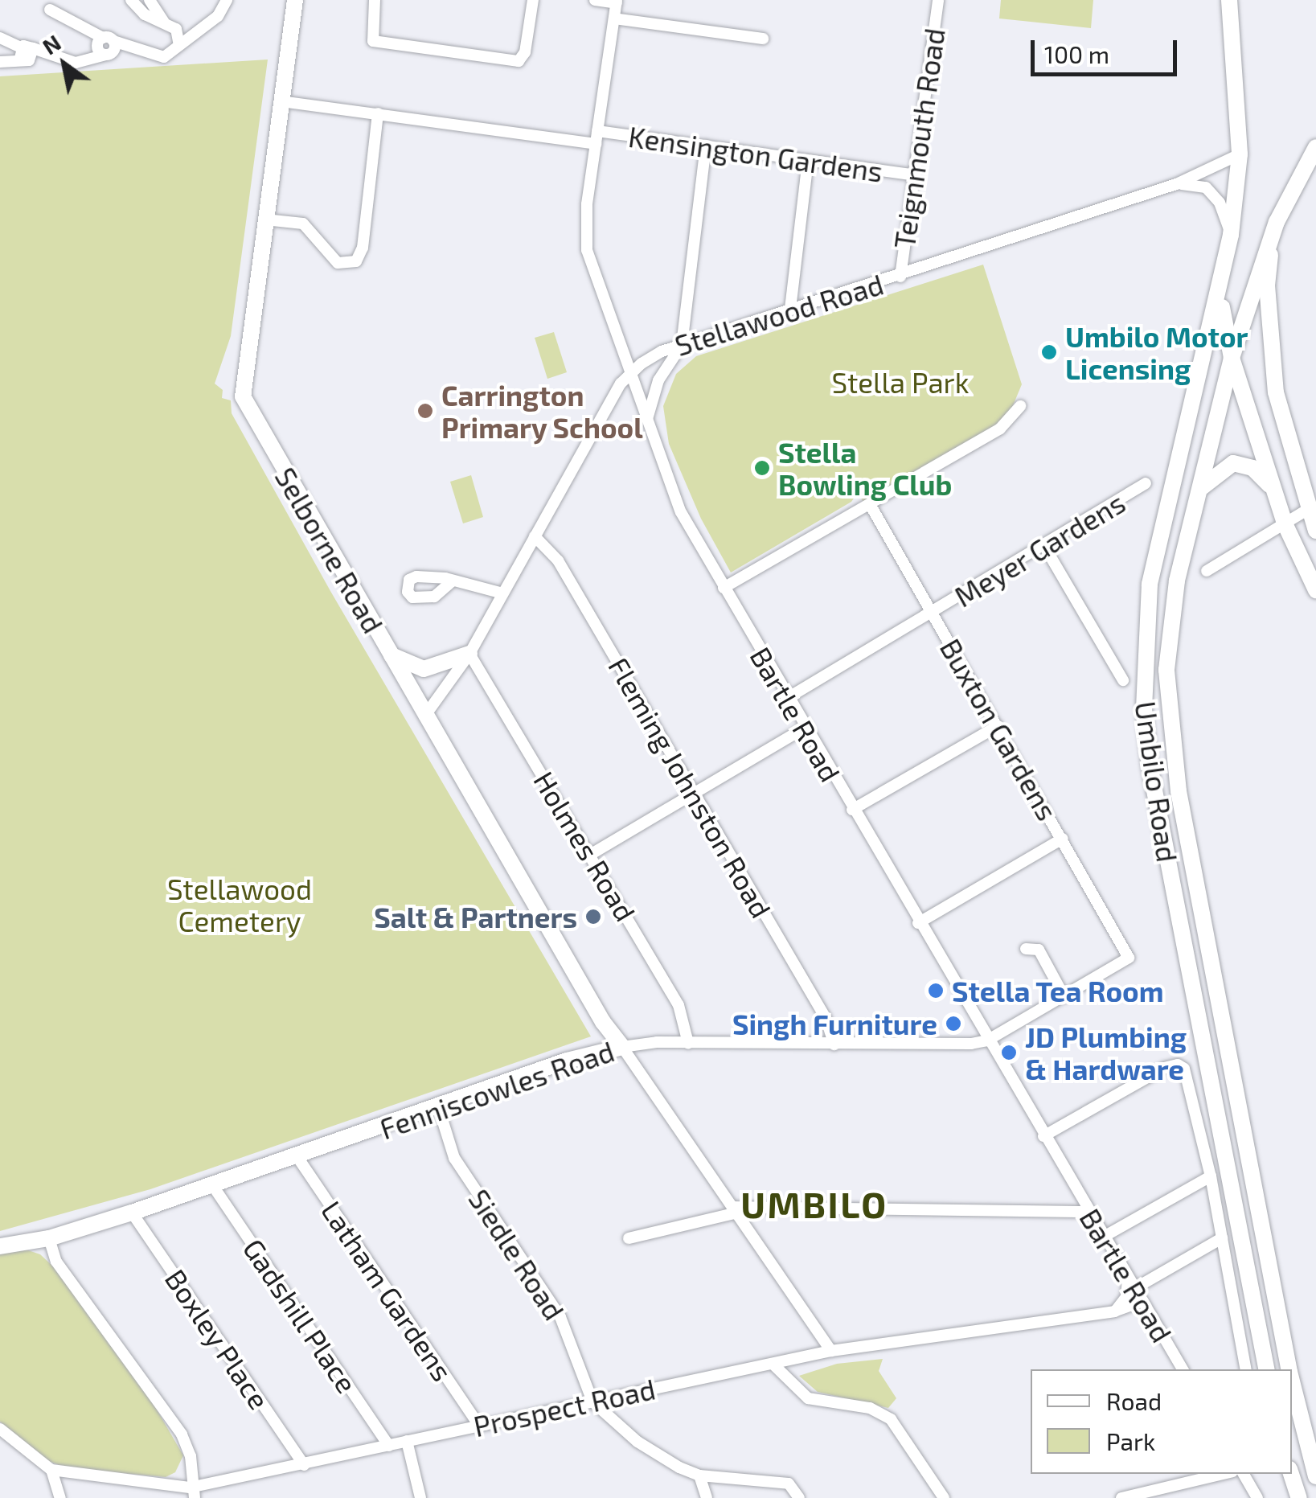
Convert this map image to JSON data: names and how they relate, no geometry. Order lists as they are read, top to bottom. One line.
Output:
{"streets":{"main road":["Selborne Road","Umbilo Road","Fenniscowles Road"],"street":["Teignmouth Road","Kensington Gardens","Stellawood Road","Meyer Gardens","Bartle Road","Buxton Gardens","Fleming Johnston Road","Holmes Road","Siedle Road","Latham Gardens","Gadshill Place","Boxley Place","Prospect Road"]},"crossings":[["Teignmouth Road","Kensington Gardens"],["Teignmouth Road","Stellawood Road"],["Kensington Gardens","Selborne Road"],["Kensington Gardens","Bartle Road"],["Stellawood Road","Bartle Road"],["Stellawood Road","Umbilo Road"],["Meyer Gardens","Bartle Road"],["Meyer Gardens","Buxton Gardens"],["Selborne Road","Fenniscowles Road"],["Bartle Road","Fenniscowles Road"],["Bartle Road","Prospect Road"],["Buxton Gardens","Fenniscowles Road"],["Fleming Johnston Road","Fenniscowles Road"],["Holmes Road","Fenniscowles Road"],["Fenniscowles Road","Siedle Road"],["Fenniscowles Road","Latham Gardens"],["Fenniscowles Road","Gadshill Place"],["Fenniscowles Road","Boxley Place"],["Siedle Road","Prospect Road"],["Latham Gardens","Prospect Road"],["Gadshill Place","Prospect Road"],["Boxley Place","Prospect Road"]],"districts":["UMBILO"],"parks":["Stella Park","Stellawood Cemetery"],"places":["Umbilo Motor Licensing","Carrington Primary School","Stella Bowling Club","Salt & Partners","Stella Tea Room","Singh Furniture","JD Plumbing & Hardware"],"legend":["Road","Park"],"scale_bar":"100 m","north":"top left"}
